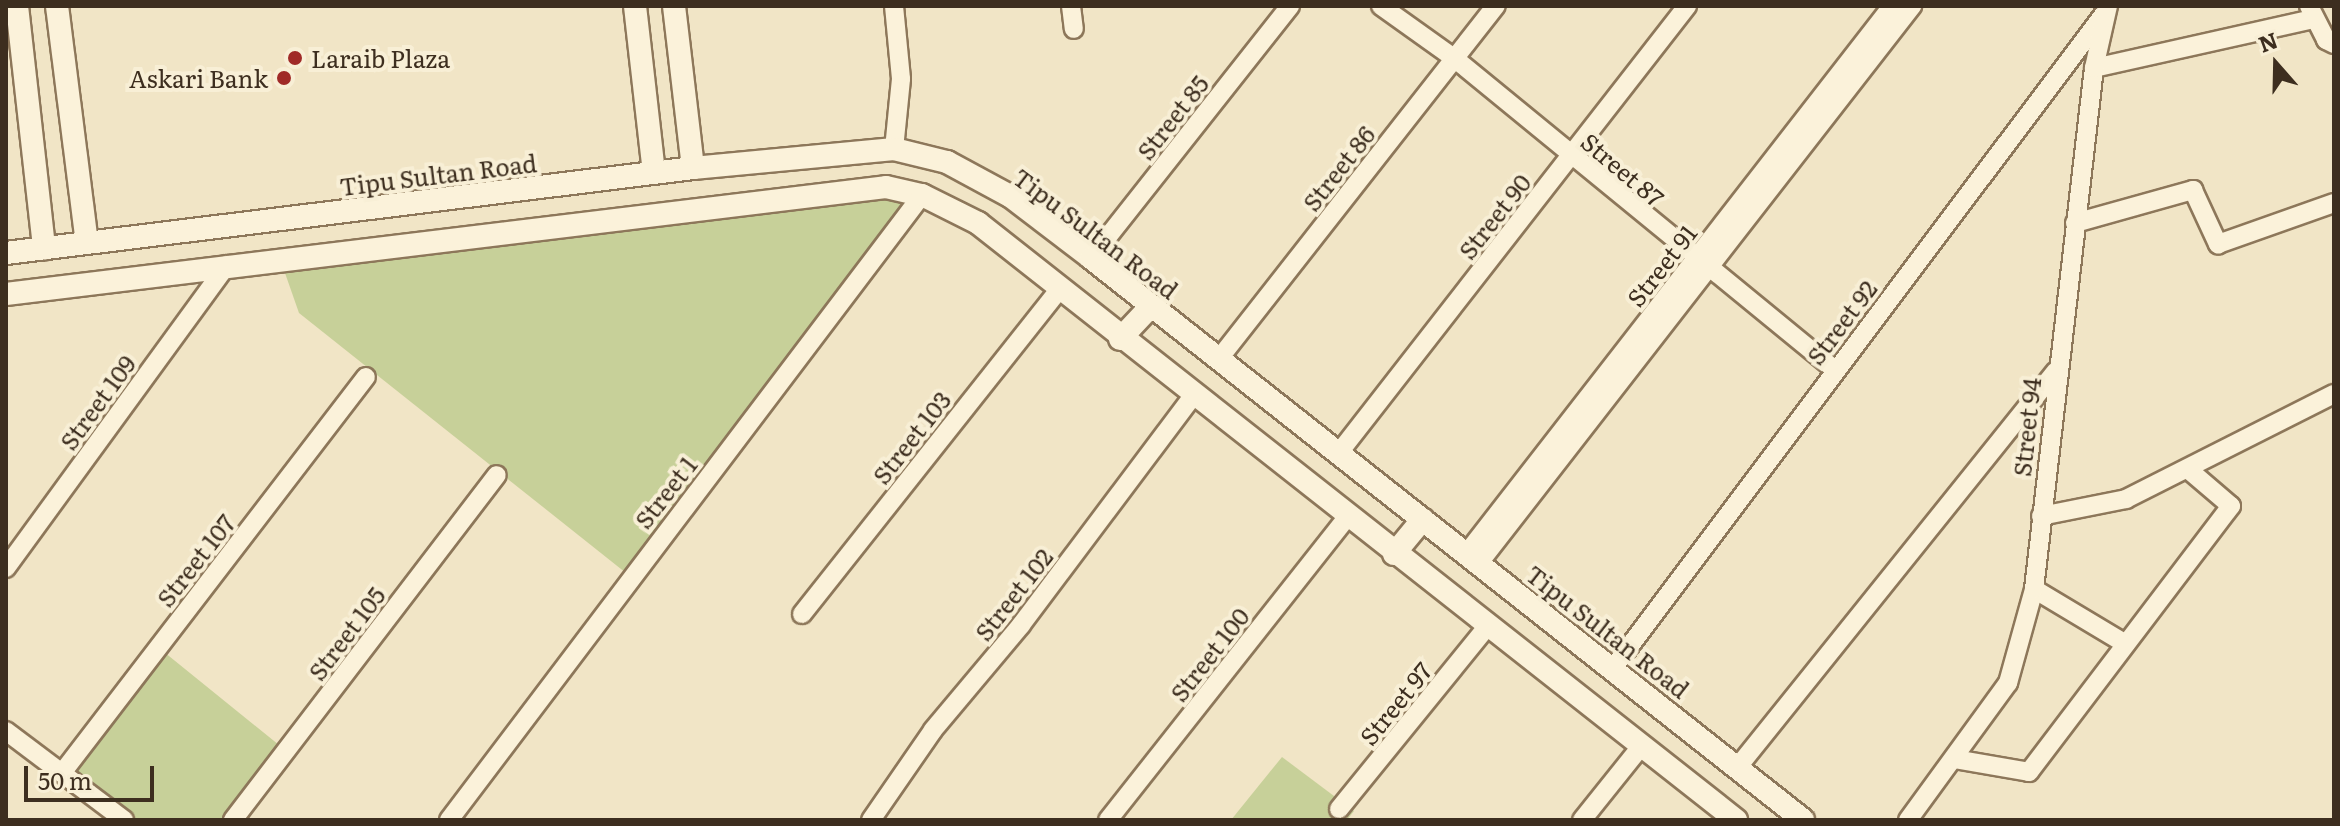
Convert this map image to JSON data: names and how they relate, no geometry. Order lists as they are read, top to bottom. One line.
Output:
{"streets":{"street":["Street 85","Street 86","Street 87","Tipu Sultan Road","Street 90","Street 91","Street 92","Street 109","Street 94","Street 103","Street 1","Street 107","Street 102","Street 105","Street 100","Street 97"]},"crossings":[["Street 85","Tipu Sultan Road"],["Street 86","Street 87"],["Street 86","Tipu Sultan Road"],["Street 87","Street 90"],["Street 87","Street 91"],["Street 87","Street 92"],["Tipu Sultan Road","Street 90"],["Tipu Sultan Road","Street 91"],["Tipu Sultan Road","Street 92"],["Street 92","Street 94"]],"places":["Laraib Plaza","Askari Bank"],"scale_bar":"50 m","north":"top"}
